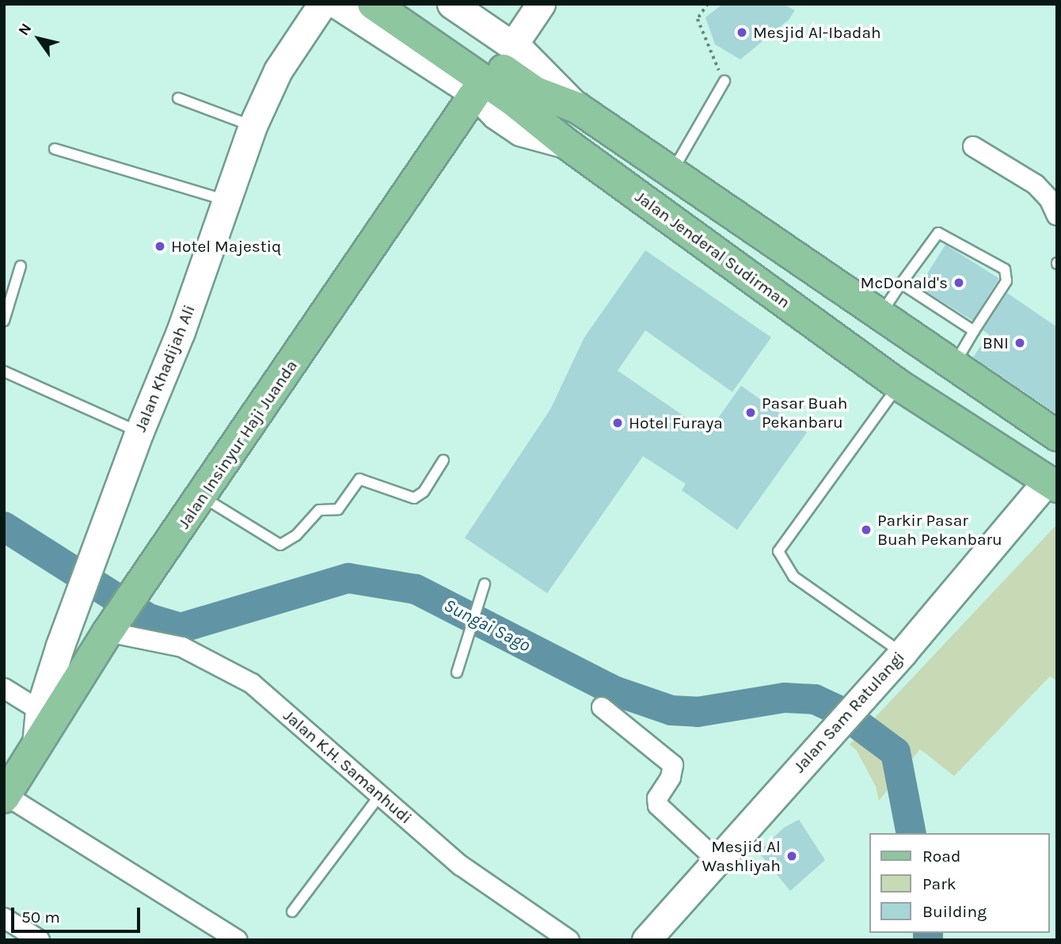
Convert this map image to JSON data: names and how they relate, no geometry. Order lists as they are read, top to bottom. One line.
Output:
{"streets":{"main road":["Jalan Jenderal Sudirman","Jalan Insinyur Haji Juanda"],"street":["Jalan Khadijah Ali","Jalan Sam Ratulangi","Jalan K.H. Samanhudi"]},"crossings":[["Jalan Jenderal Sudirman","Jalan Sam Ratulangi"],["Jalan Khadijah Ali","Jalan Insinyur Haji Juanda"],["Jalan Insinyur Haji Juanda","Jalan K.H. Samanhudi"]],"water":["Sungai Sago"],"places":["Mesjid Al-Ibadah","Hotel Majestiq","McDonald's","BNI","Pasar Buah Pekanbaru","Hotel Furaya","Parkir Pasar Buah Pekanbaru","Mesjid Al Washliyah"],"legend":["Road","Park","Building"],"scale_bar":"50 m","north":"top left"}
